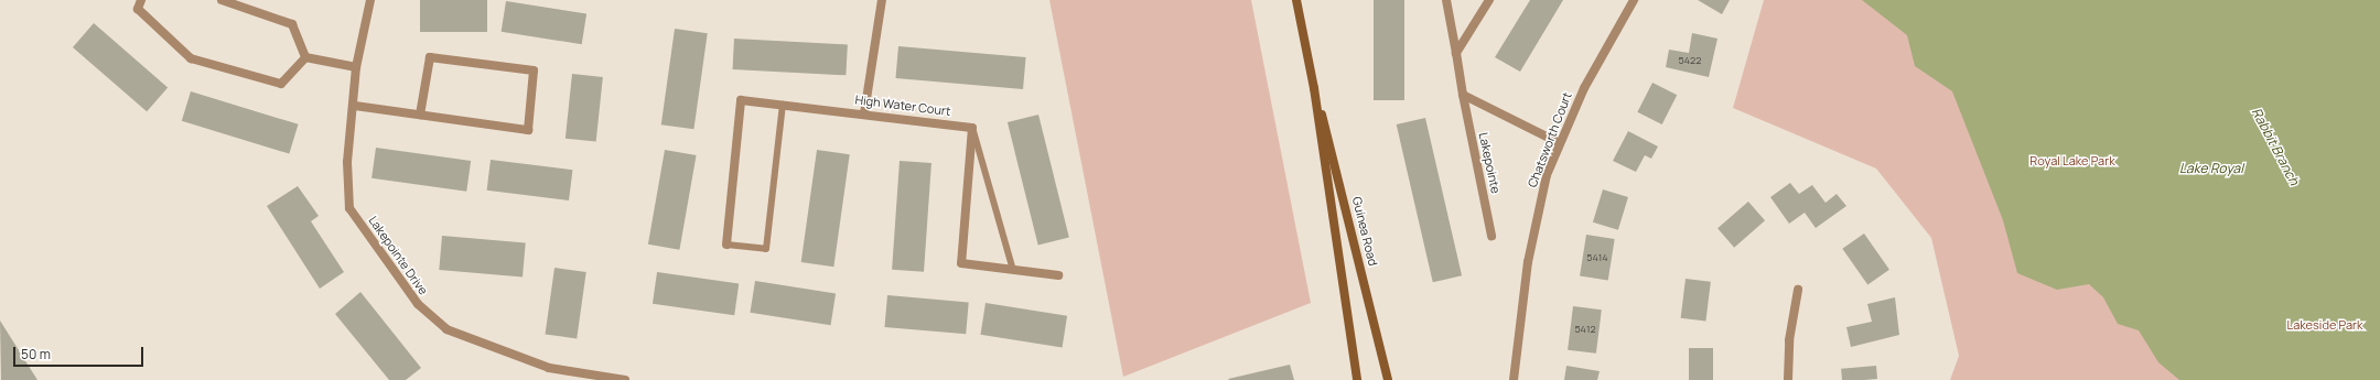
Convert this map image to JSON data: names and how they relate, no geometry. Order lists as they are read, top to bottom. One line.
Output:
{"streets":{"main road":["Guinea Road"],"street":["High Water Court","Chatsworth Court","Lakepointe","Lakepointe Drive"]},"water":["Rabbit Branch","Lake Royal"],"parks":["Royal Lake Park","Lakeside Park"],"house_numbers":["5422","5414","5412"],"scale_bar":"50 m"}
